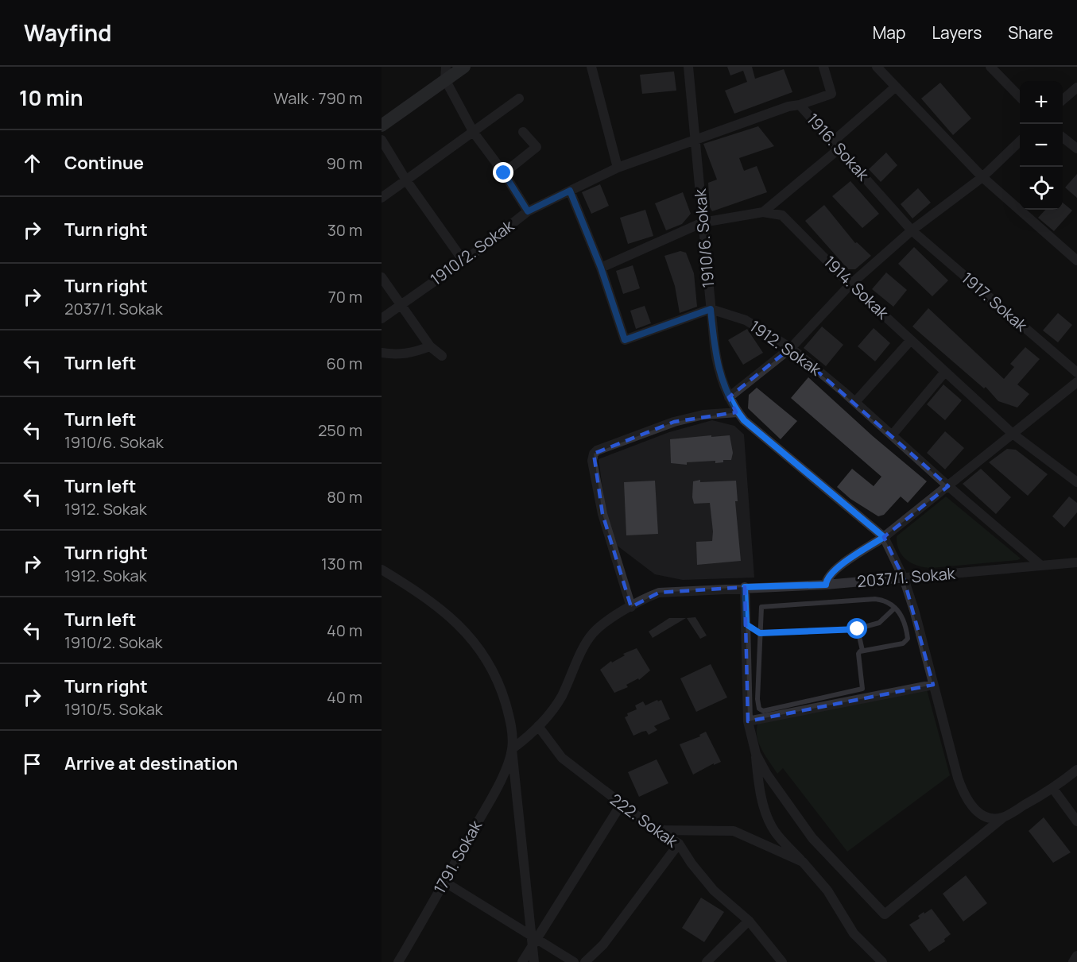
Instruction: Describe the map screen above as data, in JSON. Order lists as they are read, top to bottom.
{
  "streets": {
    "street": [
      "1916. Sokak",
      "1910/6. Sokak",
      "1910/2. Sokak",
      "1914. Sokak",
      "1917. Sokak",
      "1912. Sokak",
      "2037/1. Sokak",
      "222. Sokak",
      "1791. Sokak"
    ]
  },
  "crossings": [
    ["1916. Sokak", "1910/6. Sokak"],
    ["1916. Sokak", "1910/2. Sokak"],
    ["1916. Sokak", "1917. Sokak"],
    ["1910/6. Sokak", "1910/2. Sokak"],
    ["1910/6. Sokak", "1914. Sokak"],
    ["1910/6. Sokak", "1912. Sokak"],
    ["1912. Sokak", "2037/1. Sokak"],
    ["2037/1. Sokak", "222. Sokak"],
    ["2037/1. Sokak", "1791. Sokak"]
  ],
  "page": {
    "header": "Wayfind",
    "nav": ["Map", "Layers", "Share"],
    "heading": ["10 min", "Walk · 790 m"],
    "map_buttons": ["+", "−"],
    "list": [
      ["Continue", "90 m"],
      ["Turn right", "30 m"],
      ["Turn right", "2037/1. Sokak", "70 m"],
      ["Turn left", "60 m"],
      ["Turn left", "1910/6. Sokak", "250 m"],
      ["Turn left", "1912. Sokak", "80 m"],
      ["Turn right", "1912. Sokak", "130 m"],
      ["Turn left", "1910/2. Sokak", "40 m"],
      ["Turn right", "1910/5. Sokak", "40 m"],
      "Arrive at destination"
    ]
  }
}
